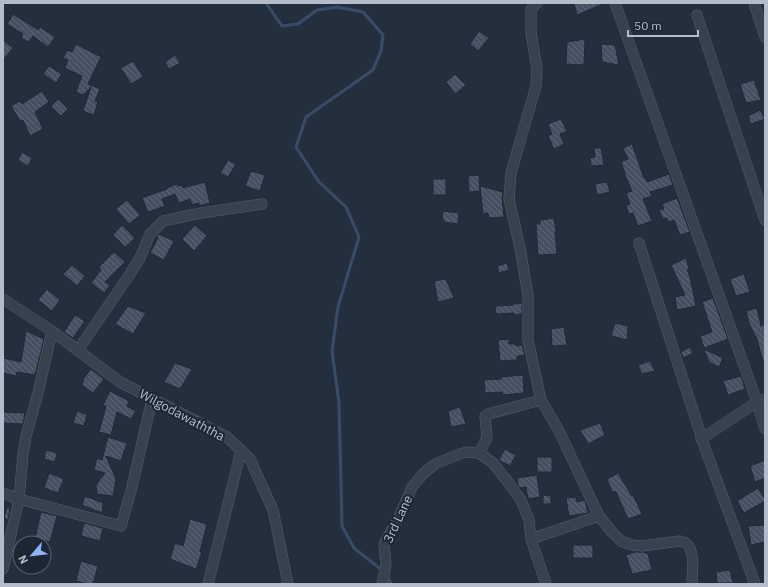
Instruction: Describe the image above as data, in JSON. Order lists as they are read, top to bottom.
{
  "streets": {
    "street": ["Wilgodawaththa", "3rd Lane"]
  },
  "scale_bar": "50 m",
  "north": "bottom left"
}
